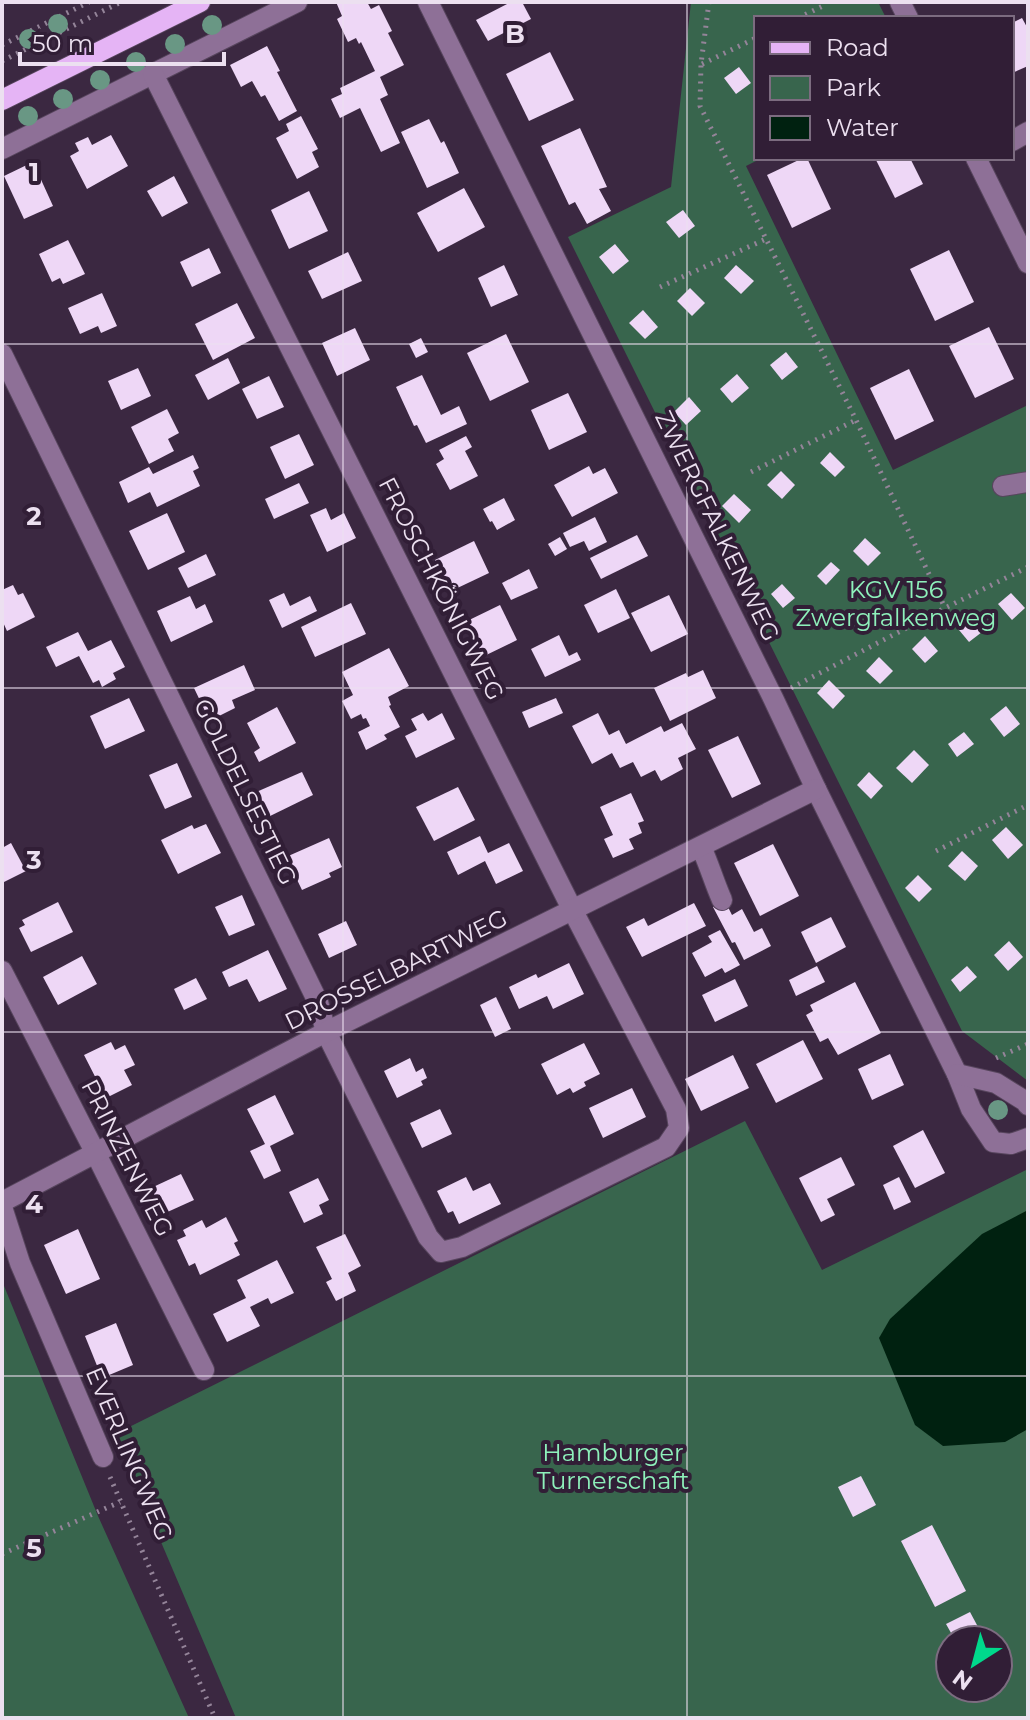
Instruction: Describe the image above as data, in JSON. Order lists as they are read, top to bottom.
{
  "streets": {
    "street": [
      "ZWERGFALKENWEG",
      "FROSCHKÖNIGWEG",
      "GOLDELSESTIEG",
      "DROSSELBARTWEG",
      "PRINZENWEG",
      "EVERLINGWEG"
    ]
  },
  "crossings": [
    ["ZWERGFALKENWEG", "DROSSELBARTWEG"],
    ["FROSCHKÖNIGWEG", "GOLDELSESTIEG"],
    ["FROSCHKÖNIGWEG", "DROSSELBARTWEG"],
    ["GOLDELSESTIEG", "DROSSELBARTWEG"],
    ["DROSSELBARTWEG", "PRINZENWEG"],
    ["DROSSELBARTWEG", "EVERLINGWEG"]
  ],
  "parks": ["KGV 156 Zwergfalkenweg", "Hamburger Turnerschaft"],
  "legend": ["Road", "Park", "Water"],
  "scale_bar": "50 m",
  "north": "bottom left",
  "grid": {
    "columns": ["B"],
    "rows": [
      "1",
      "2",
      "3",
      "4",
      "5"
    ]
  }
}
